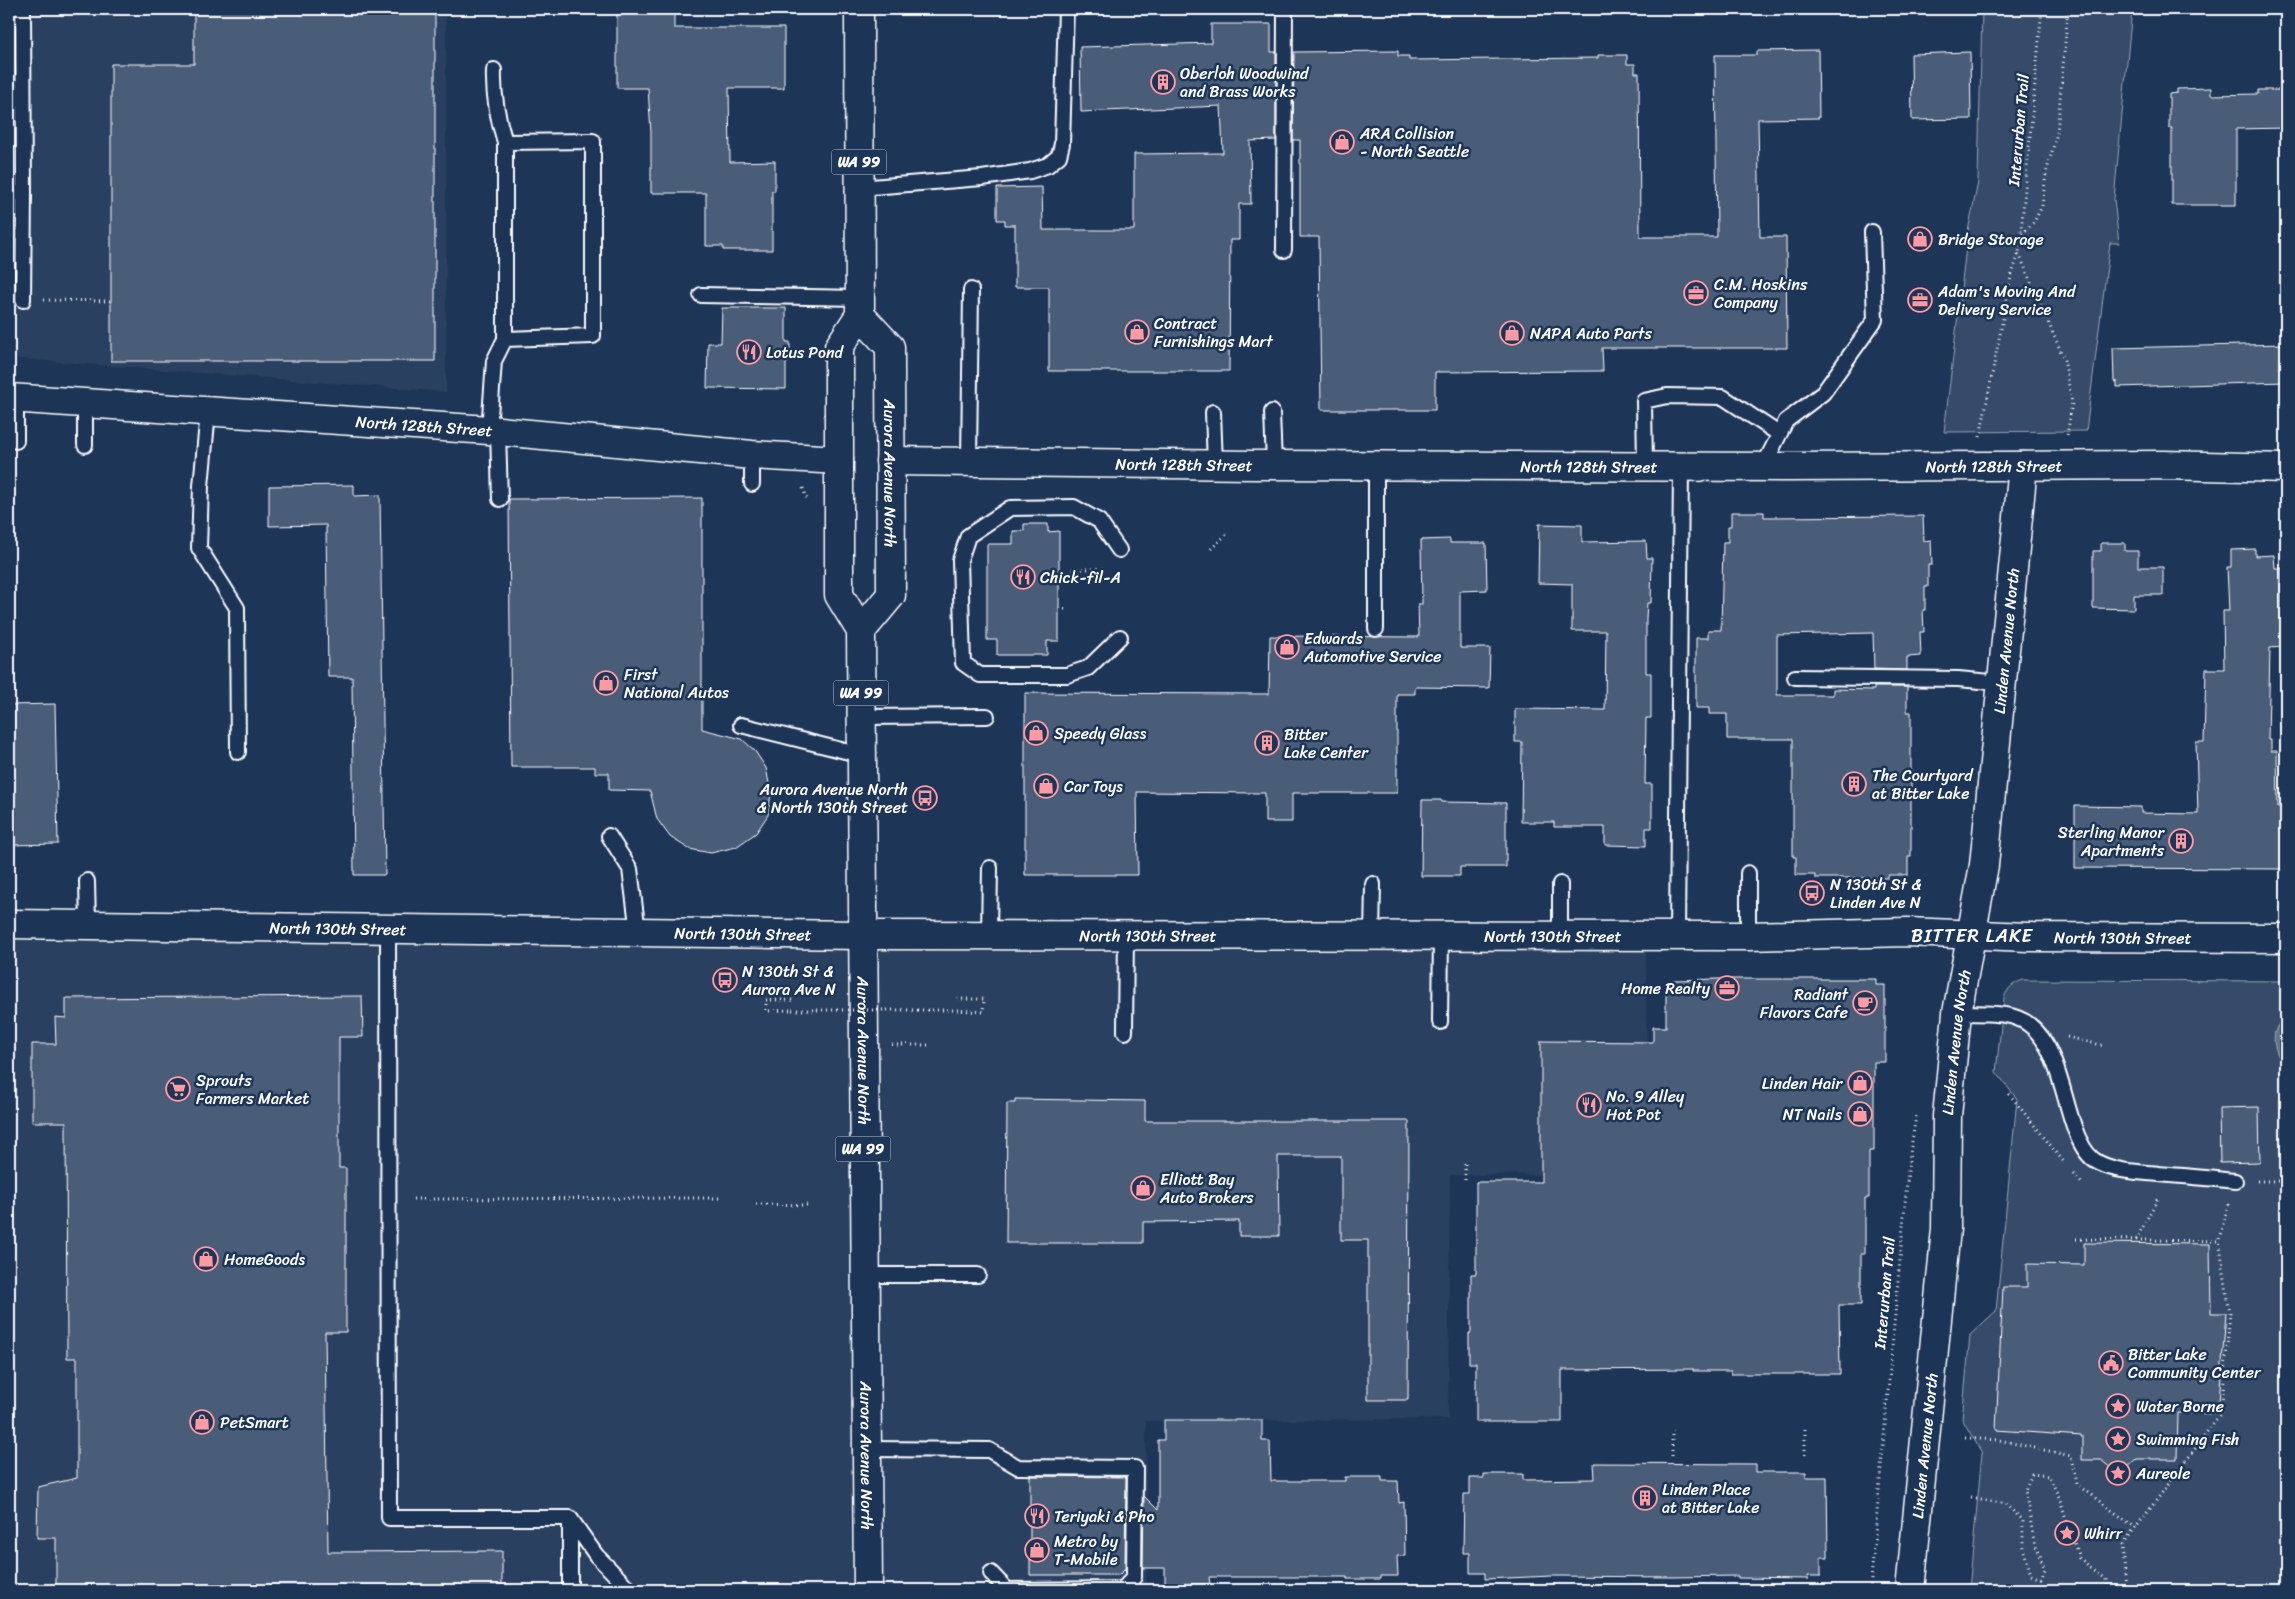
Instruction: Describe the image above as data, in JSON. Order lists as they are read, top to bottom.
{
  "streets": {
    "main road": [
      "WA 99",
      "North 128th Street",
      "Aurora Avenue North",
      "Linden Avenue North",
      "North 130th Street"
    ],
    "path": ["Interurban Trail"]
  },
  "crossings": [
    ["WA 99", "Aurora Avenue North"],
    ["North 128th Street", "Aurora Avenue North"],
    ["North 128th Street", "Linden Avenue North"],
    ["Aurora Avenue North", "North 130th Street"],
    ["Linden Avenue North", "North 130th Street"]
  ],
  "districts": ["BITTER LAKE"],
  "places": {
    "building": [
      "Oberloh Woodwind and Brass Works",
      "Bitter Lake Center",
      "The Courtyard at Bitter Lake",
      "Sterling Manor Apartments",
      "Linden Place at Bitter Lake"
    ],
    "shop": [
      "ARA Collision - North Seattle",
      "Bridge Storage",
      "Contract Furnishings Mart",
      "NAPA Auto Parts",
      "Edwards Automotive Service",
      "First National Autos",
      "Speedy Glass",
      "Car Toys",
      "Linden Hair",
      "NT Nails",
      "Elliott Bay Auto Brokers",
      "HomeGoods",
      "PetSmart",
      "Metro by T-Mobile"
    ],
    "office": ["C.M. Hoskins Company", "Adam's Moving And Delivery Service", "Home Realty"],
    "restaurant": [
      "Lotus Pond",
      "Chick-fil-A",
      "No. 9 Alley Hot Pot",
      "Teriyaki & Pho"
    ],
    "bus stop": ["Aurora Avenue North & North 130th Street", "N 130th St & Linden Ave N", "N 130th St & Aurora Ave N"],
    "cafe": ["Radiant Flavors Cafe"],
    "supermarket": ["Sprouts Farmers Market"],
    "public building": ["Bitter Lake Community Center"],
    "place": [
      "Water Borne",
      "Swimming Fish",
      "Aureole",
      "Whirr"
    ]
  }
}
